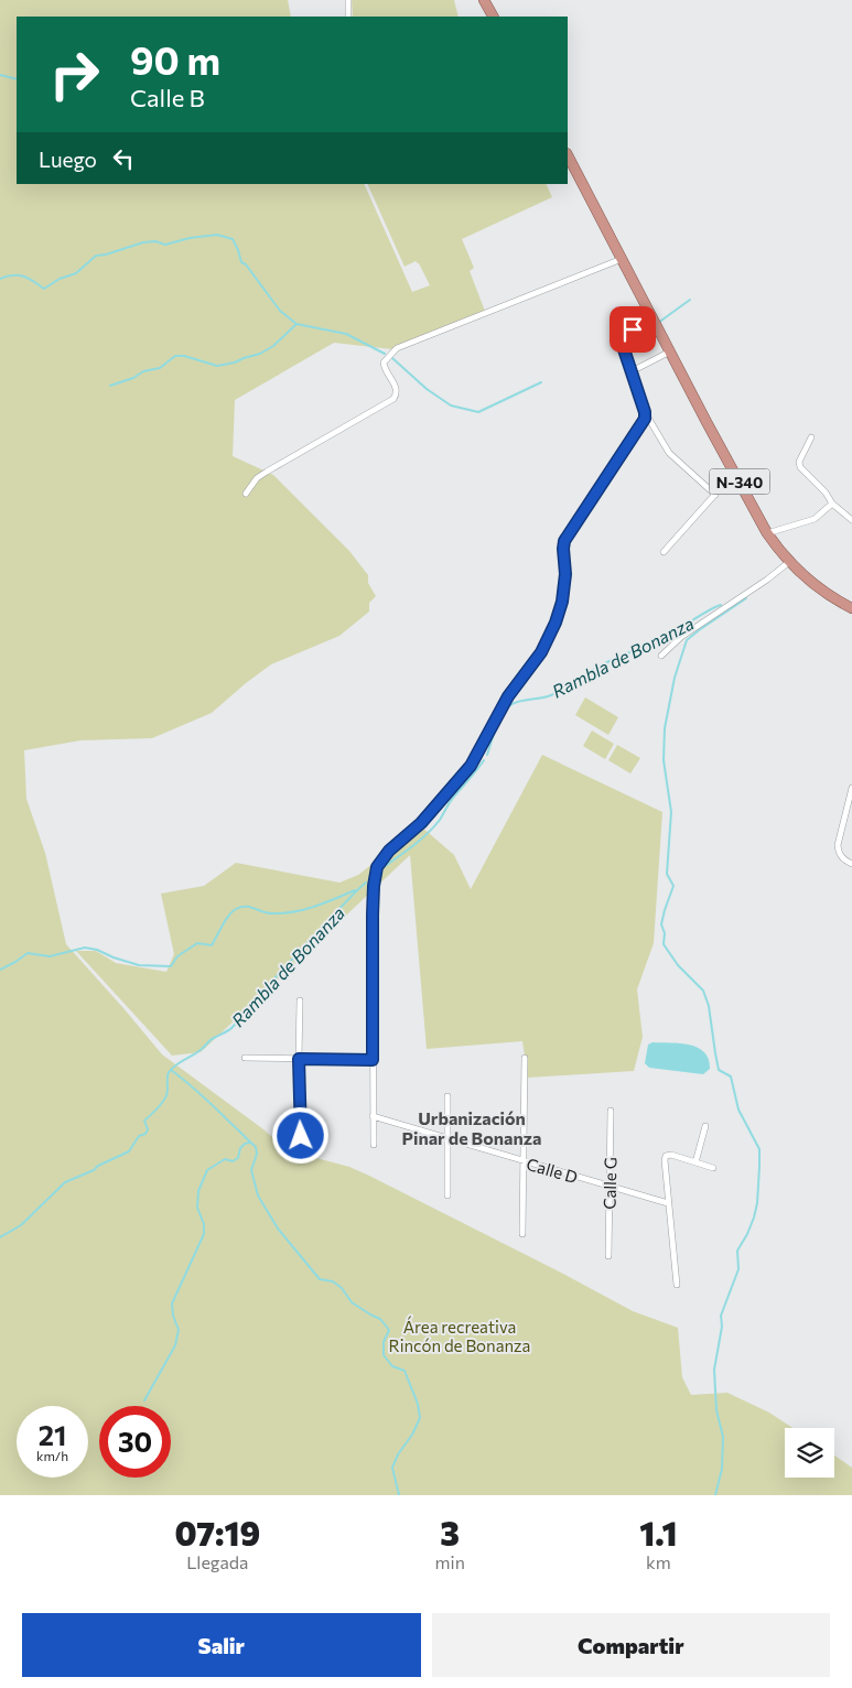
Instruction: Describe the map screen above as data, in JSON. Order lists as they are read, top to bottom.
{
  "streets": {
    "highway": ["N-340"],
    "street": ["Calle D", "Calle G"]
  },
  "crossings": [
    ["Calle D", "Calle G"]
  ],
  "districts": ["Urbanización Pinar de Bonanza"],
  "water": ["Rambla de Bonanza"],
  "parks": ["Área recreativa Rincón de Bonanza"],
  "page": {
    "turn": ["90 m", "Calle B"],
    "then": "Luego",
    "speed": "21 km/h",
    "limit": "30",
    "eta": [
      "07:19",
      "Llegada",
      "3",
      "min",
      "1.1",
      "km"
    ],
    "buttons": ["Salir", "Compartir"]
  }
}
